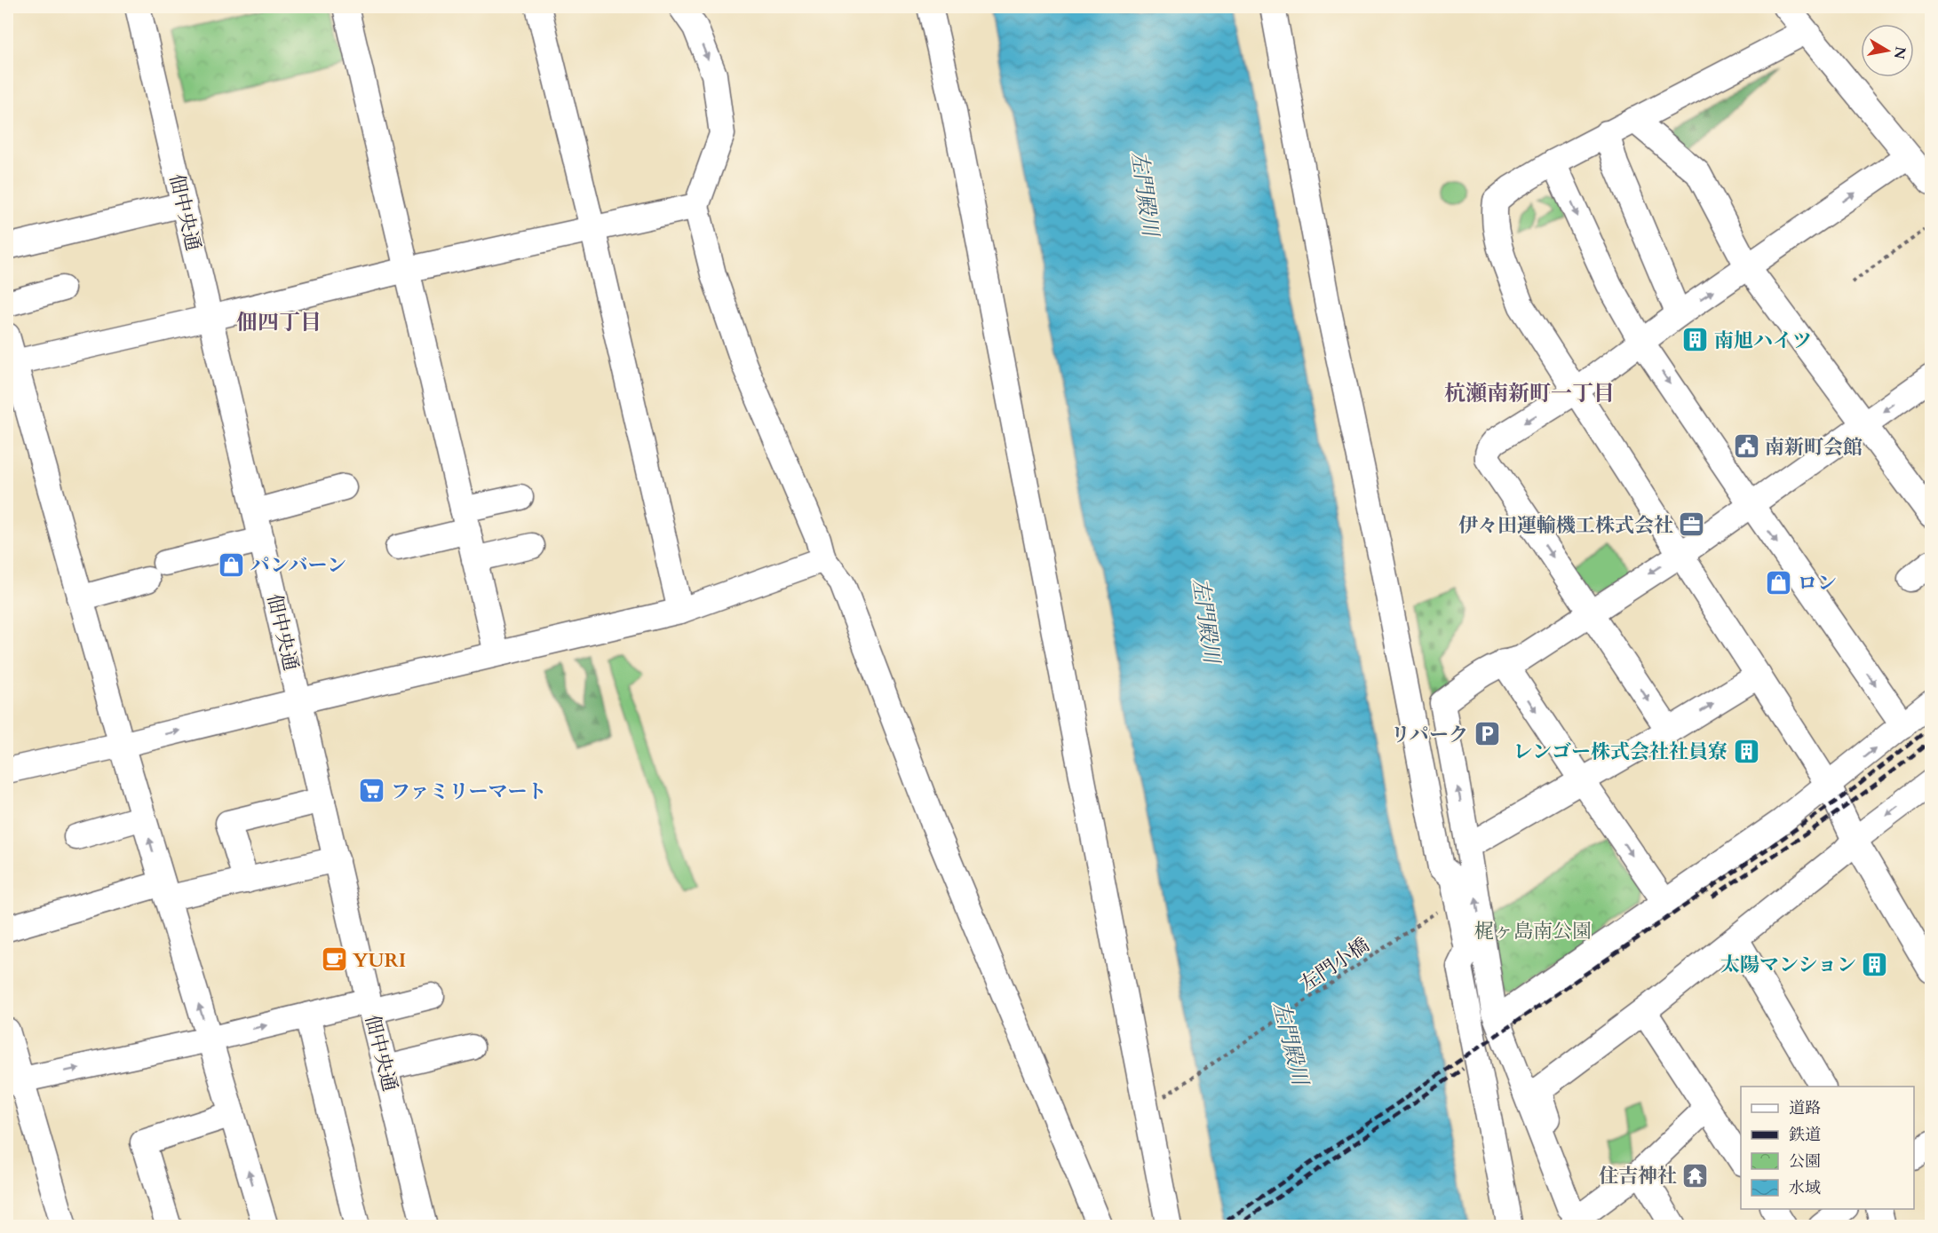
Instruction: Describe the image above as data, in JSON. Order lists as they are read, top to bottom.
{
  "streets": {
    "street": ["佃中央通"],
    "path": ["左門小橋"]
  },
  "districts": ["佃四丁目", "杭瀬南新町一丁目"],
  "water": ["左門殿川"],
  "parks": ["梶ヶ島南公園"],
  "places": {
    "building": ["南旭ハイツ", "レンゴー株式会社社員寮", "太陽マンション"],
    "public building": ["南新町会館"],
    "office": ["伊々田運輸機工株式会社"],
    "shop": ["パンバーン", "ロン"],
    "parking": ["リパーク"],
    "supermarket": ["ファミリーマート"],
    "cafe": ["YURI"],
    "temple": ["住吉神社"]
  },
  "legend": [
    "道路",
    "鉄道",
    "公園",
    "水域"
  ],
  "north": "right"
}
